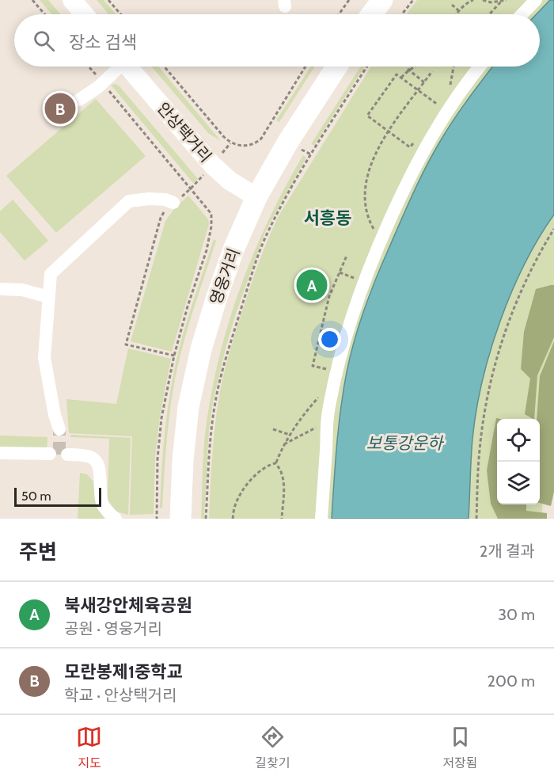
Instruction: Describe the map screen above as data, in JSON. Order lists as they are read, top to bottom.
{
  "streets": {
    "main road": ["안상택거리", "영웅거리"]
  },
  "crossings": [
    ["안상택거리", "영웅거리"]
  ],
  "districts": ["서흥동"],
  "water": ["보통강운하"],
  "scale_bar": "50 m",
  "page": {
    "search": "장소 검색",
    "pins": ["B", "A"],
    "scale": "50 m",
    "heading": ["주변", "2개 결과"],
    "list": [
      {
        "mark": "A",
        "name": "북새강안체육공원",
        "note": "공원 · 영웅거리",
        "value": "30 m"
      },
      {
        "mark": "B",
        "name": "모란봉제1중학교",
        "note": "학교 · 안상택거리",
        "value": "200 m"
      }
    ],
    "nav": ["지도", "길찾기", "저장됨"]
  }
}
